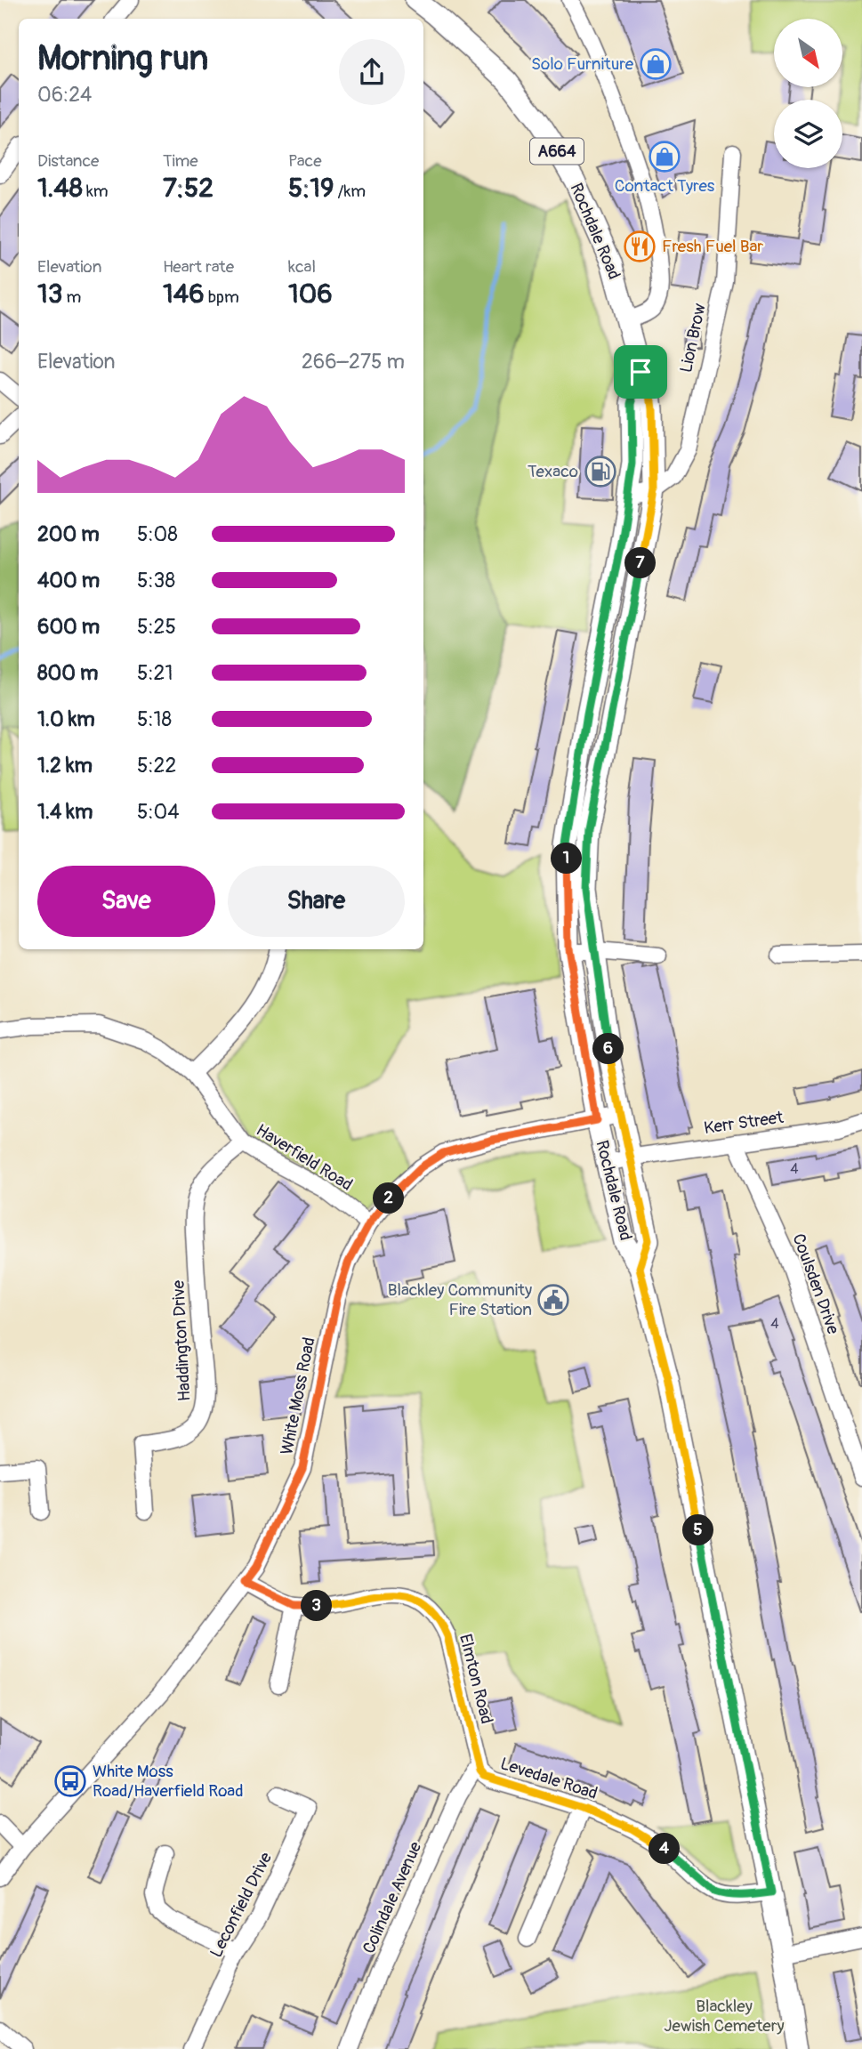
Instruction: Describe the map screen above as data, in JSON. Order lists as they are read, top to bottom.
{
  "streets": {
    "main road": ["A664", "Rochdale Road"],
    "street": [
      "Lion Brow",
      "Kerr Street",
      "Haverfield Road",
      "Coulsden Drive",
      "Haddington Drive",
      "White Moss Road",
      "Elmton Road",
      "Levedale Road",
      "Colindale Avenue",
      "Leconfield Drive"
    ]
  },
  "crossings": [
    ["Rochdale Road", "Lion Brow"],
    ["Rochdale Road", "Kerr Street"],
    ["Rochdale Road", "White Moss Road"],
    ["Rochdale Road", "Levedale Road"],
    ["Kerr Street", "Coulsden Drive"],
    ["Haverfield Road", "Haddington Drive"],
    ["Haverfield Road", "White Moss Road"],
    ["White Moss Road", "Elmton Road"],
    ["Elmton Road", "Levedale Road"],
    ["Elmton Road", "Colindale Avenue"],
    ["Levedale Road", "Colindale Avenue"]
  ],
  "parks": ["Blackley Jewish Cemetery"],
  "places": {
    "shop": ["Solo Furniture", "Contact Tyres"],
    "restaurant": ["Fresh Fuel Bar"],
    "fuel station": ["Texaco"],
    "public building": ["Blackley Community Fire Station"],
    "bus stop": ["White Moss Road/Haverfield Road"]
  },
  "house_numbers": ["4", "4"],
  "north": "bottom right",
  "page": {
    "heading": ["Morning run", "06:24"],
    "stats": [
      ["Distance", "1.48 km"],
      ["Time", "7:52"],
      ["Pace", "5:19 /km"],
      ["Elevation", "13 m"],
      ["Heart rate", "146 bpm"],
      ["kcal", "106"]
    ],
    "chart": ["Elevation", "266–275 m"],
    "list": [
      {
        "name": "200 m",
        "note": "5:08"
      },
      {
        "name": "400 m",
        "note": "5:38"
      },
      {
        "name": "600 m",
        "note": "5:25"
      },
      {
        "name": "800 m",
        "note": "5:21"
      },
      {
        "name": "1.0 km",
        "note": "5:18"
      },
      {
        "name": "1.2 km",
        "note": "5:22"
      },
      {
        "name": "1.4 km",
        "note": "5:04"
      }
    ],
    "pins": [
      "7",
      "1",
      "6",
      "2",
      "5",
      "3",
      "4"
    ],
    "buttons": ["Save", "Share"]
  }
}
